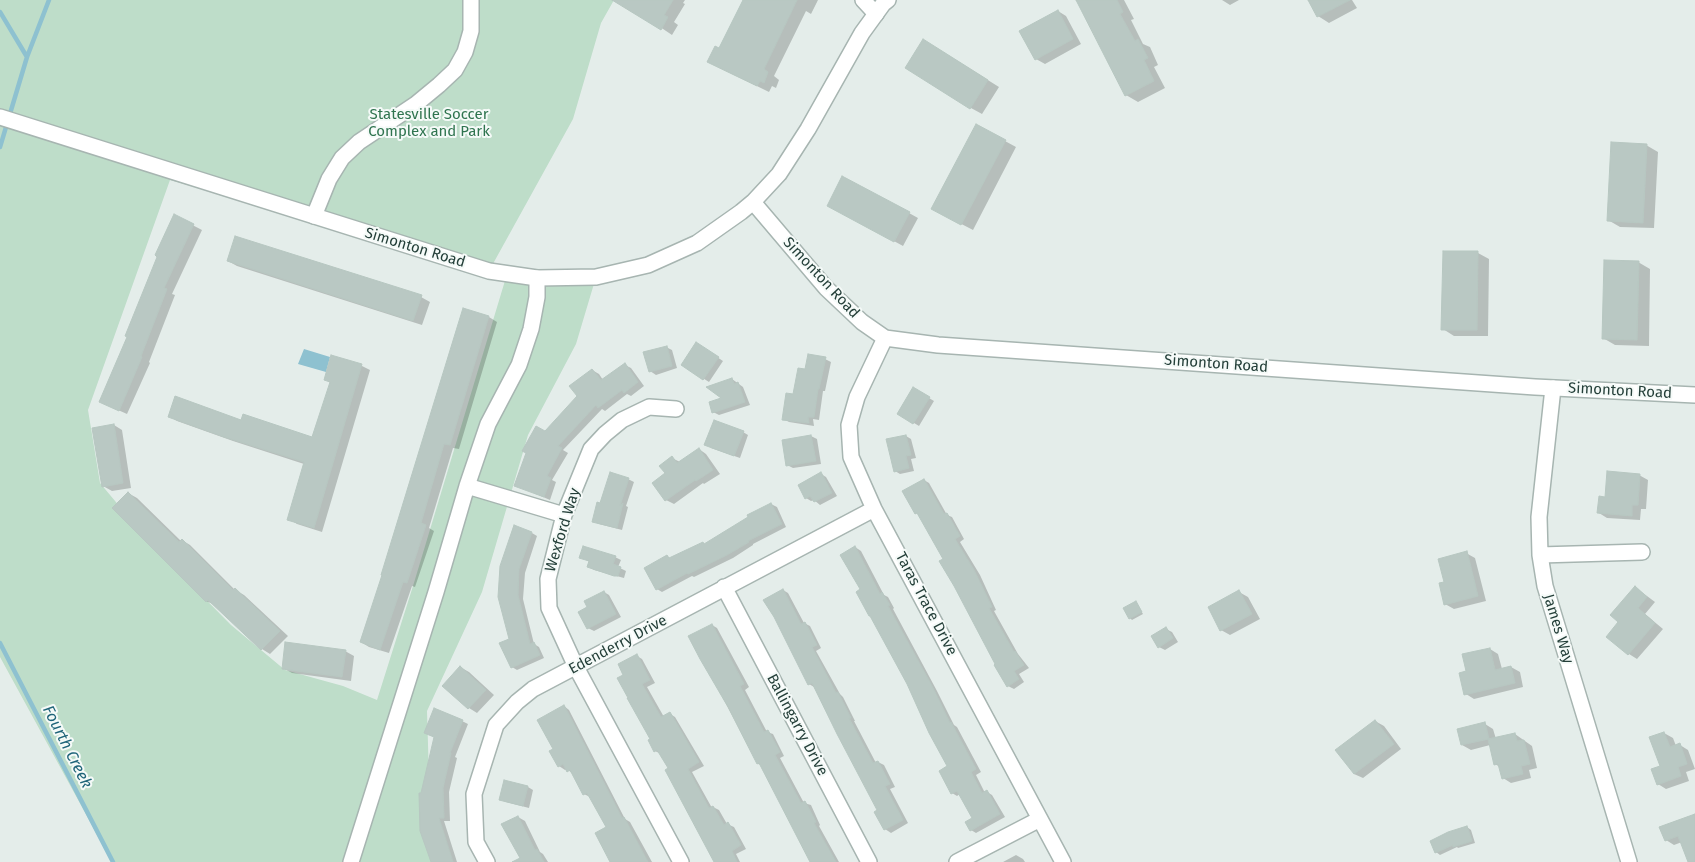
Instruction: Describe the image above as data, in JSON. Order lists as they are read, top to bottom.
{
  "streets": {
    "street": [
      "Simonton Road",
      "Wexford Way",
      "Taras Trace Drive",
      "James Way",
      "Edenderry Drive",
      "Ballingarry Drive"
    ]
  },
  "crossings": [
    ["Simonton Road", "Taras Trace Drive"],
    ["Simonton Road", "James Way"],
    ["Wexford Way", "Edenderry Drive"],
    ["Taras Trace Drive", "Edenderry Drive"],
    ["Edenderry Drive", "Ballingarry Drive"]
  ],
  "water": ["Fourth Creek"],
  "parks": ["Statesville Soccer Complex and Park"]
}
